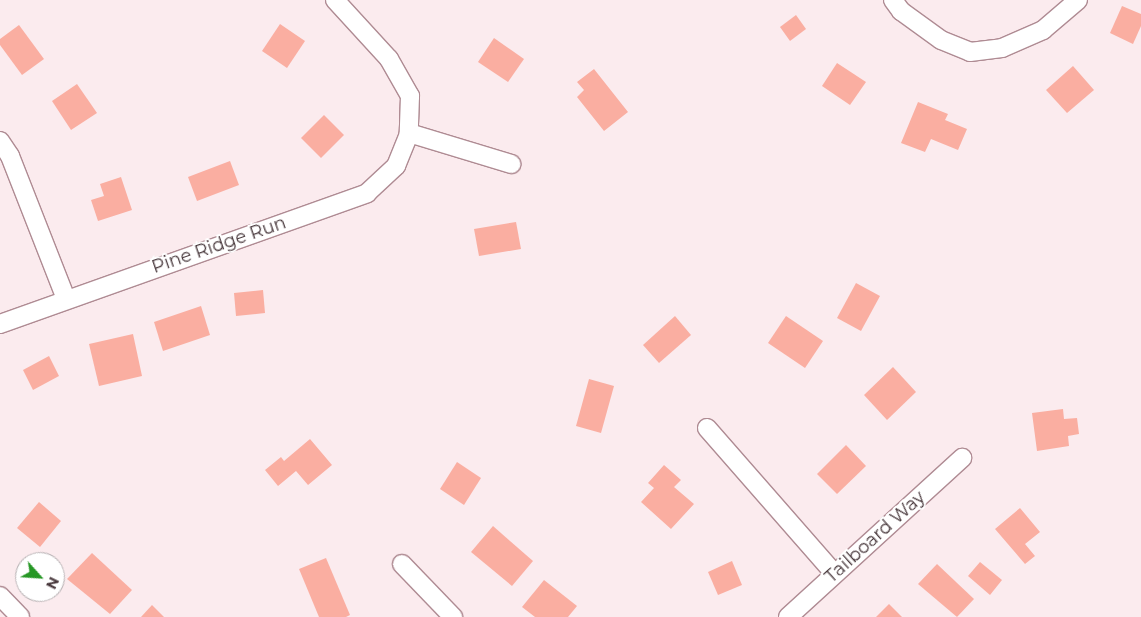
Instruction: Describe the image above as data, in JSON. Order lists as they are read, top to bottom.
{
  "streets": {
    "street": ["Pine Ridge Run", "Tailboard Way"]
  },
  "north": "bottom right"
}
